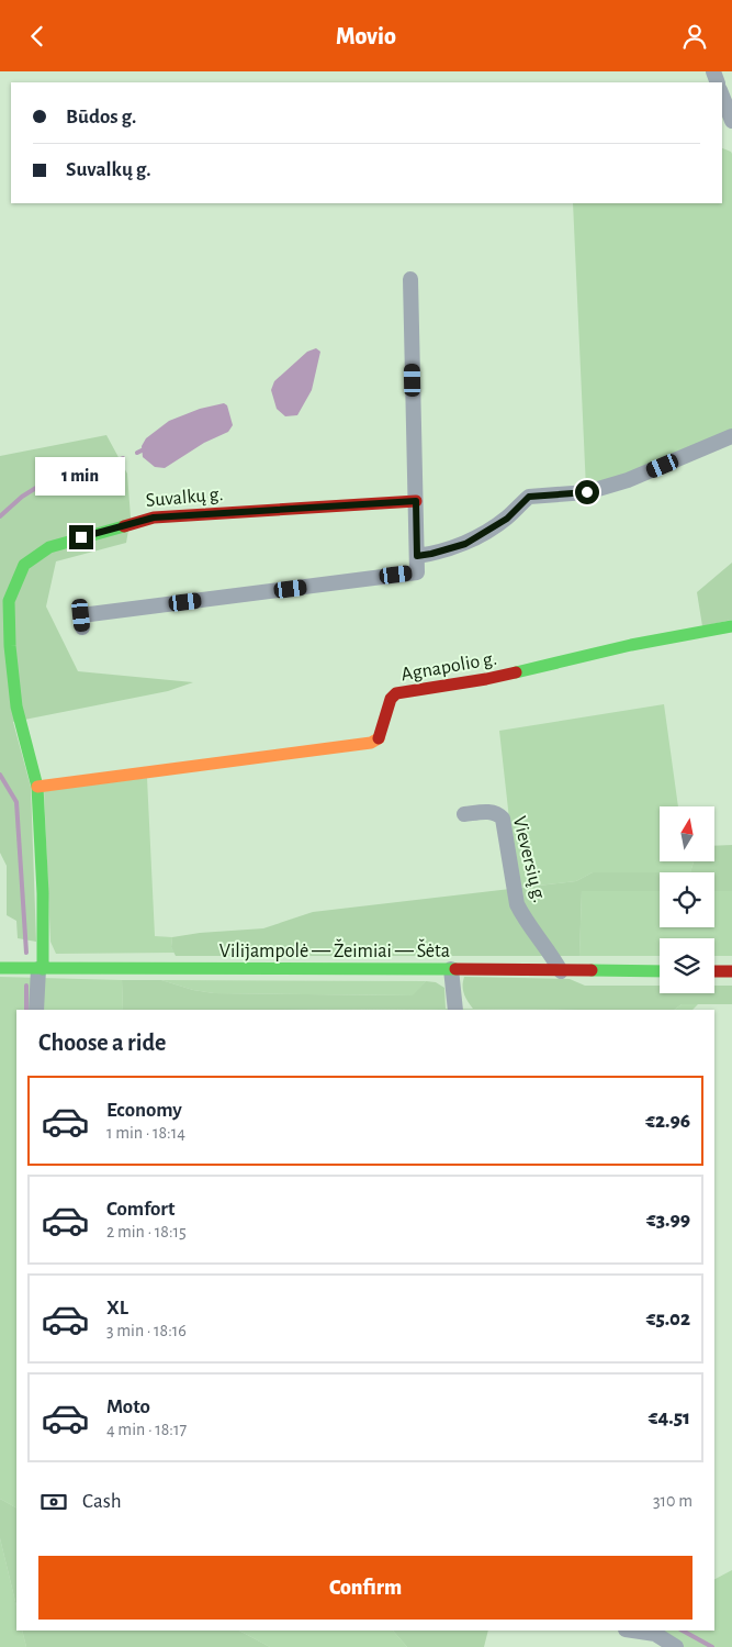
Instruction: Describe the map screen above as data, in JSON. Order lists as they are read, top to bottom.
{
  "streets": {
    "street": [
      "Suvalkų g.",
      "Agnapolio g.",
      "Vieversių g.",
      "Vilijampolė — Žeimiai — Šėta"
    ]
  },
  "crossings": [
    ["Suvalkų g.", "Agnapolio g."],
    ["Suvalkų g.", "Vilijampolė — Žeimiai — Šėta"],
    ["Vieversių g.", "Vilijampolė — Žeimiai — Šėta"]
  ],
  "north": "top",
  "page": {
    "header": "Movio",
    "banner": ["Būdos g.", "Suvalkų g."],
    "bubble": "1 min",
    "heading": "Choose a ride",
    "list": [
      {
        "name": "Economy",
        "note": "1 min · 18:14",
        "value": "€2.96"
      },
      {
        "name": "Comfort",
        "note": "2 min · 18:15",
        "value": "€3.99"
      },
      {
        "name": "XL",
        "note": "3 min · 18:16",
        "value": "€5.02"
      },
      {
        "name": "Moto",
        "note": "4 min · 18:17",
        "value": "€4.51"
      }
    ],
    "pay": ["Cash", "310 m"],
    "buttons": "Confirm"
  }
}
